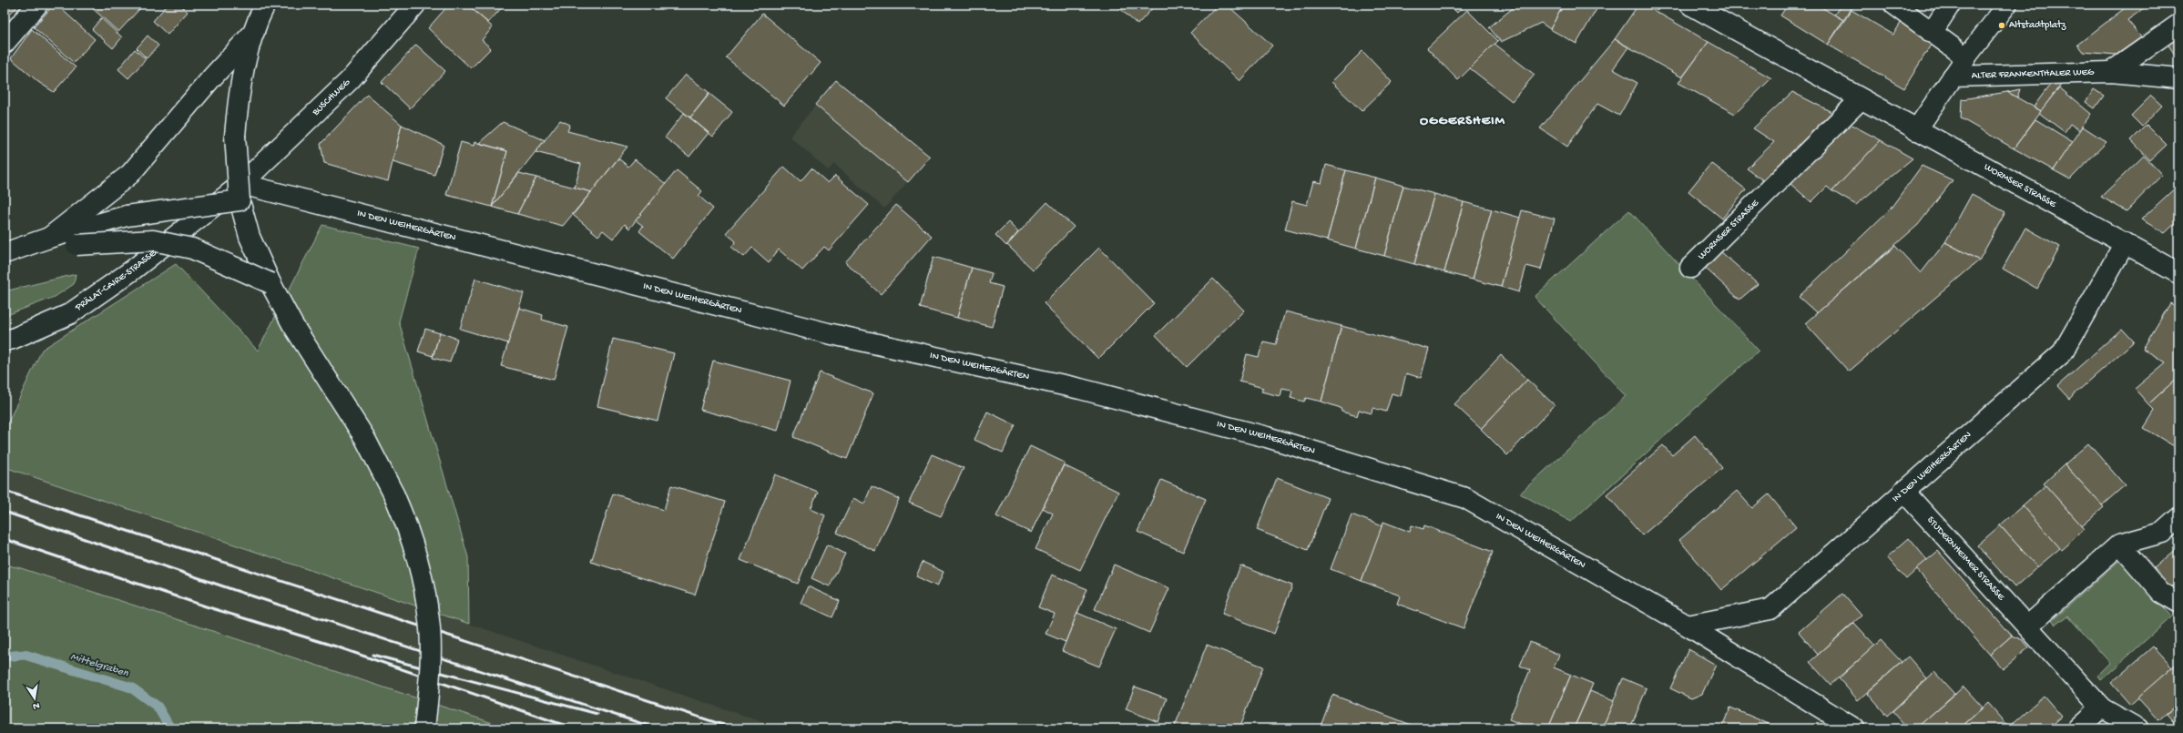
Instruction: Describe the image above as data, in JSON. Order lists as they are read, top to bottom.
{
  "streets": {
    "street": [
      "ALTER FRANKENTHALER WEG",
      "BUSCHWEG",
      "WORMSER STRASSE",
      "IN DEN WEIHERGÄRTEN",
      "PRÄLAT-CAIRE-STRASSE",
      "STUDERNHEIMER STRASSE"
    ]
  },
  "crossings": [
    ["BUSCHWEG", "IN DEN WEIHERGÄRTEN"],
    ["BUSCHWEG", "PRÄLAT-CAIRE-STRASSE"],
    ["WORMSER STRASSE", "IN DEN WEIHERGÄRTEN"],
    ["IN DEN WEIHERGÄRTEN", "PRÄLAT-CAIRE-STRASSE"],
    ["IN DEN WEIHERGÄRTEN", "STUDERNHEIMER STRASSE"]
  ],
  "districts": ["OGGERSHEIM"],
  "water": ["Mittelgraben"],
  "places": ["Altstadtplatz"],
  "north": "bottom"
}
